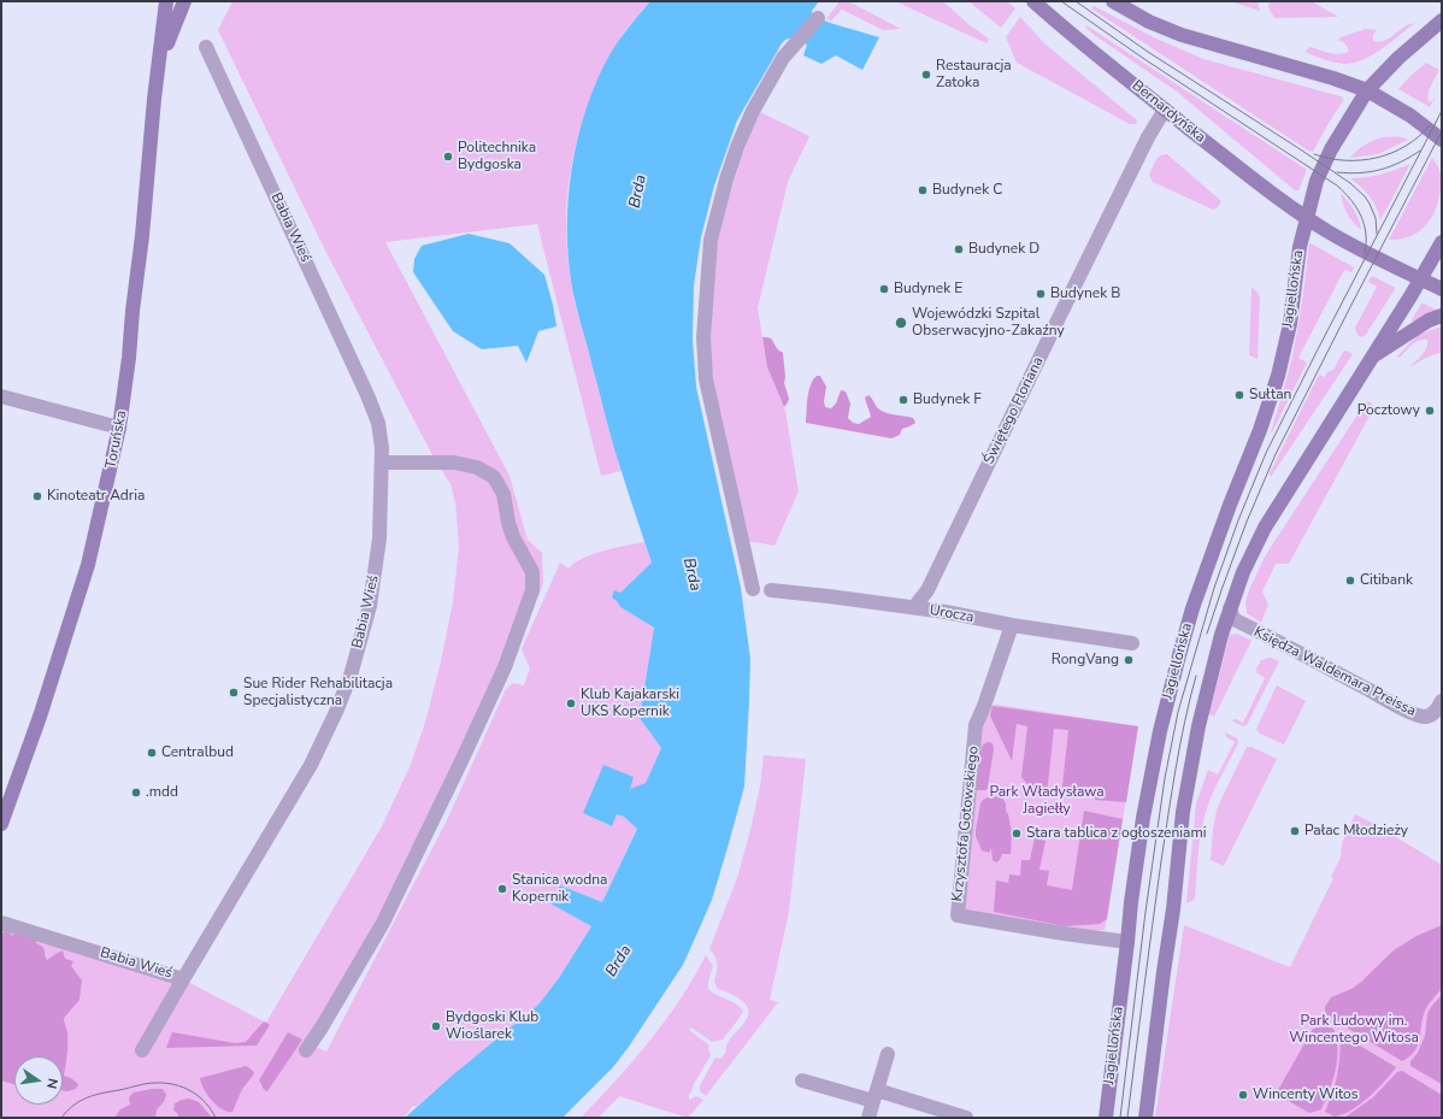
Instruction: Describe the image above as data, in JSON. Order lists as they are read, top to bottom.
{
  "streets": {
    "main road": ["Bernardyńska", "Jagiellońska", "Toruńska"],
    "street": [
      "Babia Wieś",
      "Świętego Floriana",
      "Urocza",
      "Księdza Waldemara Preissa",
      "Krzysztofa Gotowskiego"
    ]
  },
  "crossings": [
    ["Bernardyńska", "Jagiellońska"],
    ["Bernardyńska", "Świętego Floriana"],
    ["Jagiellońska", "Krzysztofa Gotowskiego"],
    ["Świętego Floriana", "Urocza"],
    ["Urocza", "Krzysztofa Gotowskiego"]
  ],
  "water": ["Brda"],
  "parks": ["Park Władysława Jagiełły", "Park Ludowy im. Wincentego Witosa"],
  "places": [
    "Restauracja Zatoka",
    "Politechnika Bydgoska",
    "Budynek C",
    "Budynek D",
    "Budynek E",
    "Budynek B",
    "Wojewódzki Szpital Obserwacyjno-Zakaźny",
    "Sułtan",
    "Budynek F",
    "Pocztowy",
    "Kinoteatr Adria",
    "Citibank",
    "RongVang",
    "Sue Rider Rehabilitacja Specjalistyczna",
    "Klub Kajakarski UKS Kopernik",
    "Centralbud",
    ".mdd",
    "Pałac Młodzieży",
    "Stara tablica z ogłoszeniami",
    "Stanica wodna Kopernik",
    "Bydgoski Klub Wioślarek",
    "Wincenty Witos"
  ],
  "north": "right"
}
